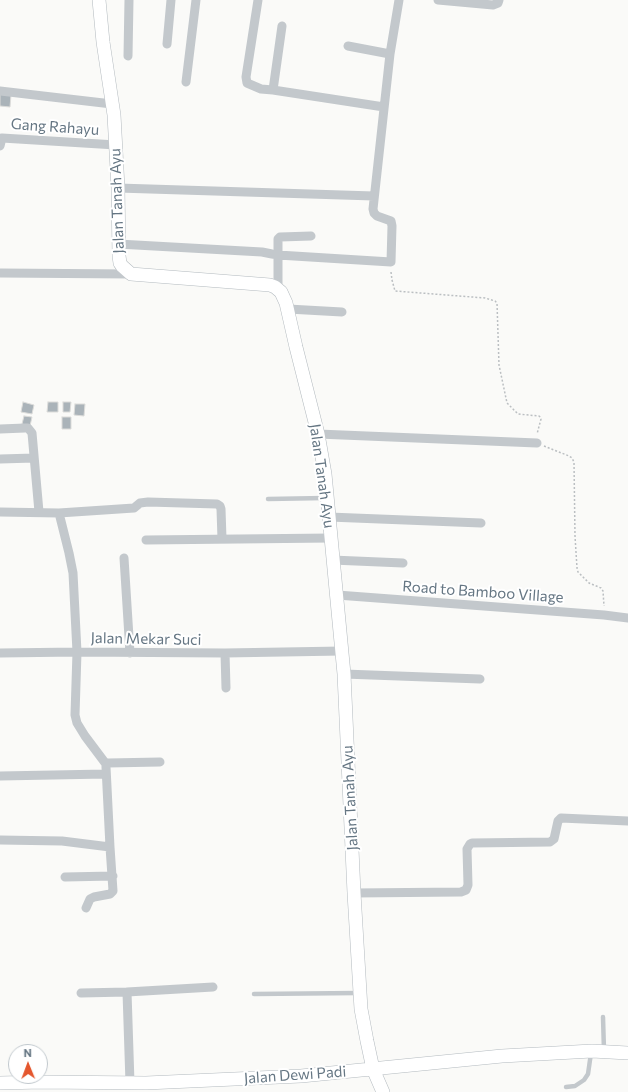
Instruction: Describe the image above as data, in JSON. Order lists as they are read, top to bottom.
{
  "streets": {
    "street": [
      "Gang Rahayu",
      "Jalan Tanah Ayu",
      "Road to Bamboo Village",
      "Jalan Mekar Suci",
      "Jalan Dewi Padi"
    ]
  },
  "crossings": [
    ["Gang Rahayu", "Jalan Tanah Ayu"],
    ["Jalan Tanah Ayu", "Road to Bamboo Village"],
    ["Jalan Tanah Ayu", "Jalan Mekar Suci"],
    ["Jalan Tanah Ayu", "Jalan Dewi Padi"]
  ],
  "north": "top"
}
